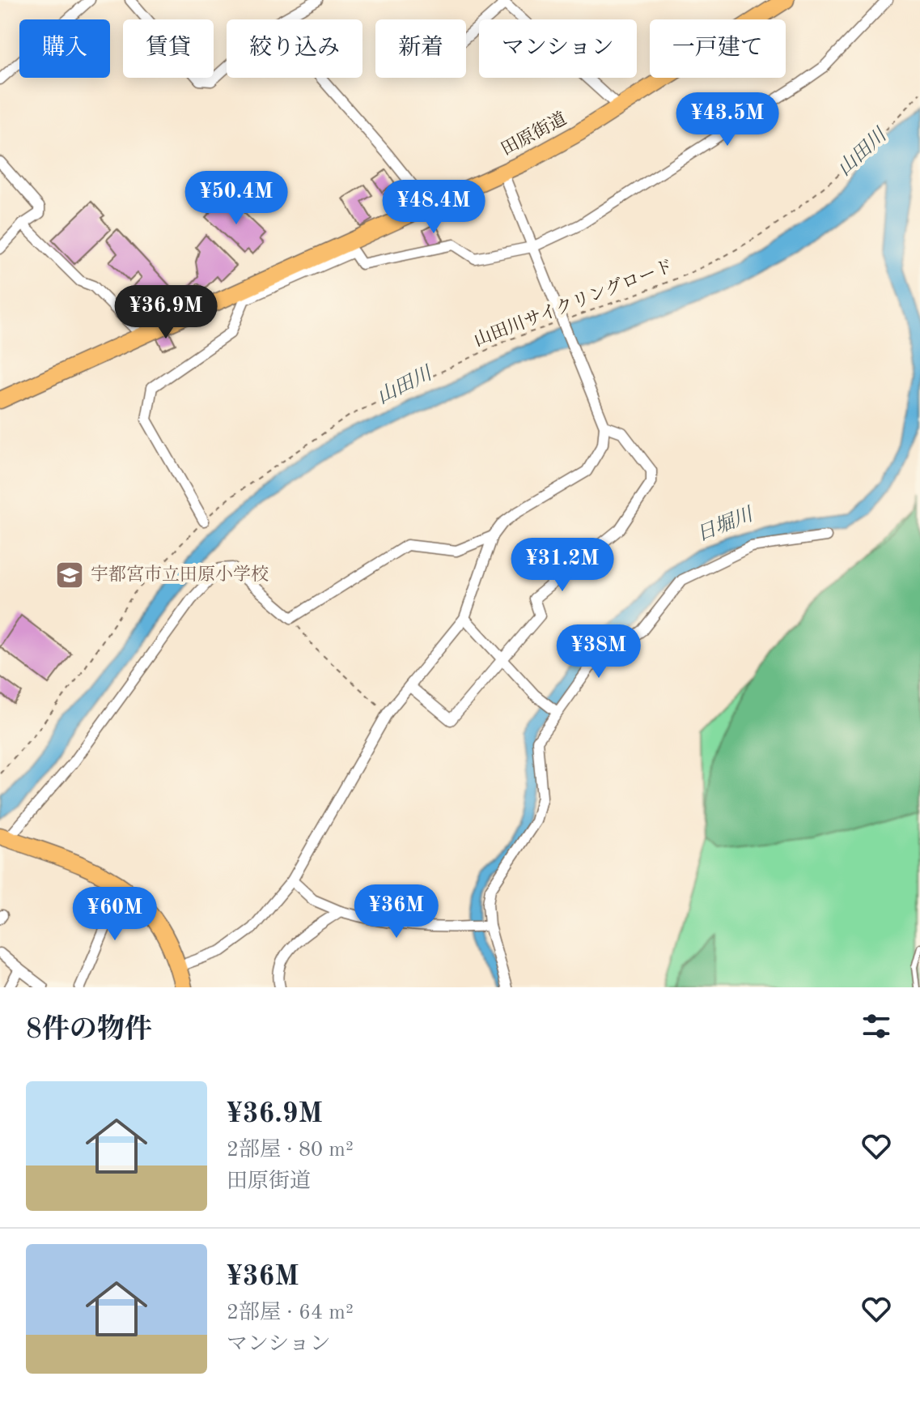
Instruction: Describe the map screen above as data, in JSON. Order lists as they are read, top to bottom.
{
  "streets": {
    "main road": ["田原街道"],
    "path": ["山田川サイクリングロード"]
  },
  "water": ["山田川", "日堀川"],
  "places": {
    "school or university": ["宇都宮市立田原小学校"]
  },
  "page": {
    "chip": [
      "購入",
      "賃貸",
      "絞り込み",
      "新着",
      "マンション",
      "一戸建て"
    ],
    "price": [
      "¥43.5M",
      "¥50.4M",
      "¥48.4M",
      "¥36.9M",
      "¥31.2M",
      "¥38M",
      "¥36M",
      "¥60M"
    ],
    "heading": "8件の物件",
    "list": [
      {
        "name": "¥36.9M",
        "note": "2部屋 · 80 m² · 田原街道"
      },
      {
        "name": "¥36M",
        "note": "2部屋 · 64 m² · マンション"
      }
    ]
  }
}
